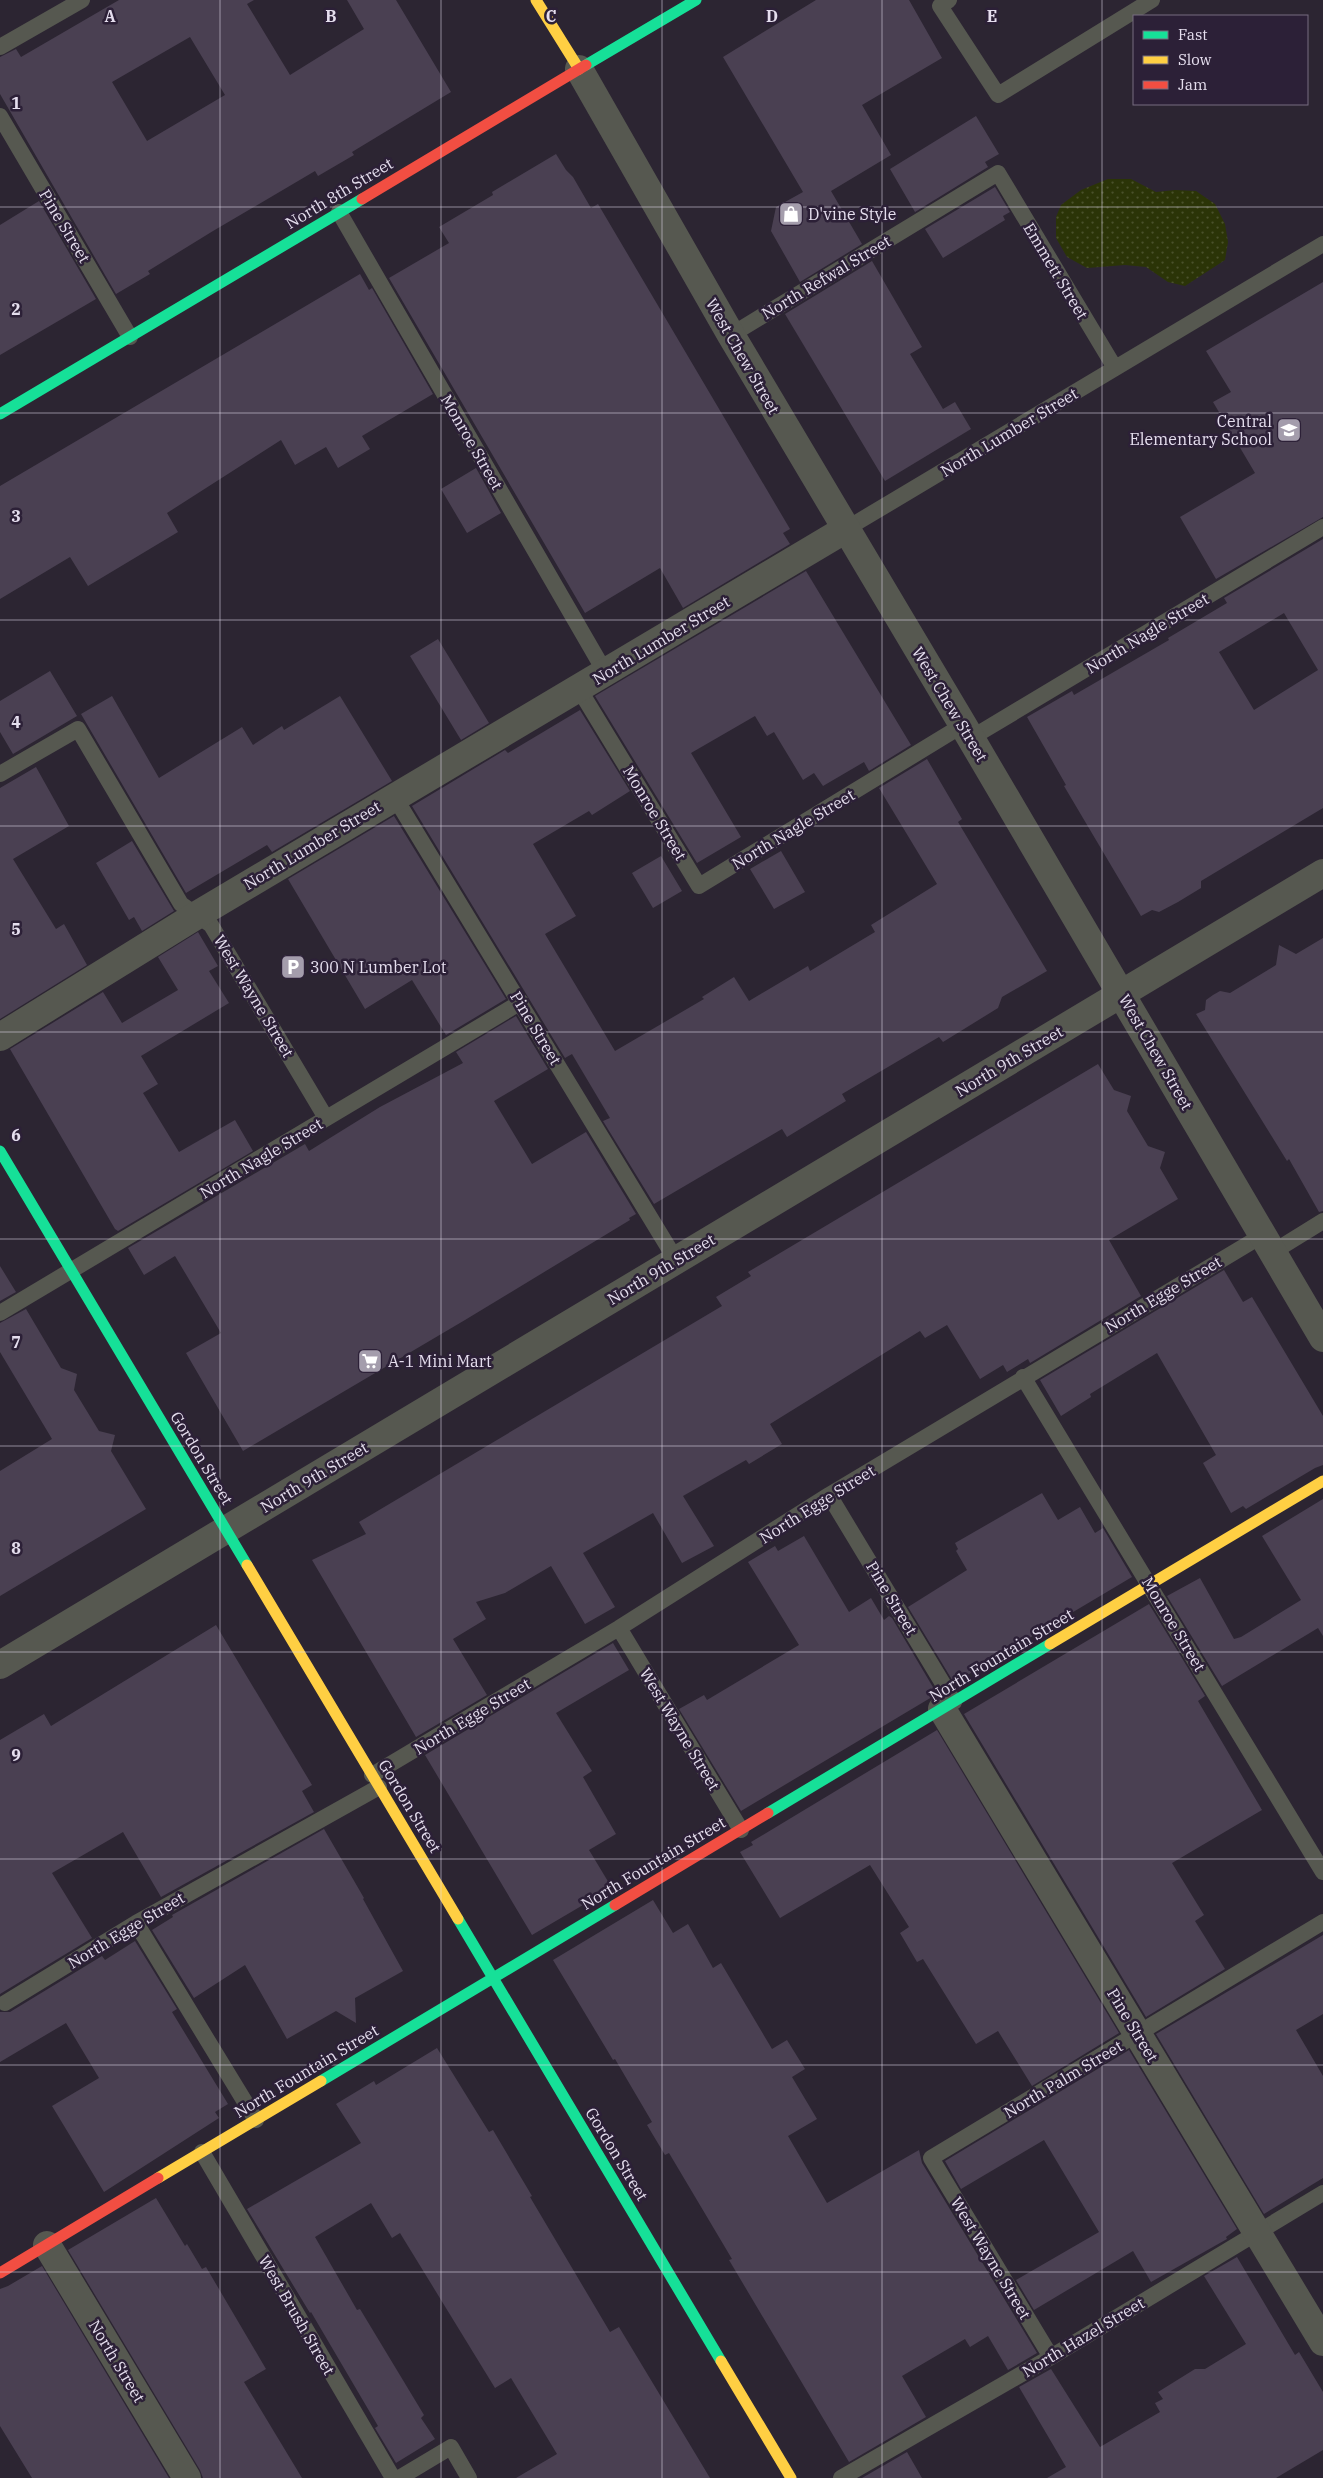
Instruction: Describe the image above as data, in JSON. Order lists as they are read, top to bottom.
{
  "streets": {
    "street": [
      "North 8th Street",
      "Pine Street",
      "West Chew Street",
      "North Lumber Street",
      "North 9th Street",
      "Gordon Street",
      "North Fountain Street",
      "North Street"
    ],
    "lane": [
      "Emmett Street",
      "North Refwal Street",
      "Monroe Street",
      "North Nagle Street",
      "West Wayne Street",
      "North Egge Street",
      "North Palm Street",
      "West Brush Street",
      "North Hazel Street"
    ]
  },
  "crossings": [
    ["North 8th Street", "Pine Street"],
    ["North 8th Street", "West Chew Street"],
    ["North 8th Street", "Monroe Street"],
    ["Pine Street", "North Lumber Street"],
    ["Pine Street", "North Nagle Street"],
    ["Pine Street", "North 9th Street"],
    ["Pine Street", "North Egge Street"],
    ["Pine Street", "North Fountain Street"],
    ["Pine Street", "North Palm Street"],
    ["Pine Street", "North Hazel Street"],
    ["Emmett Street", "North Refwal Street"],
    ["Emmett Street", "North Lumber Street"],
    ["North Refwal Street", "West Chew Street"],
    ["West Chew Street", "North Lumber Street"],
    ["West Chew Street", "North Nagle Street"],
    ["West Chew Street", "North 9th Street"],
    ["West Chew Street", "North Egge Street"],
    ["North Lumber Street", "Monroe Street"],
    ["North Lumber Street", "West Wayne Street"],
    ["Monroe Street", "North Nagle Street"],
    ["Monroe Street", "North Egge Street"],
    ["Monroe Street", "North Fountain Street"],
    ["North Nagle Street", "West Wayne Street"],
    ["North Nagle Street", "Gordon Street"],
    ["West Wayne Street", "North Egge Street"],
    ["West Wayne Street", "North Fountain Street"],
    ["West Wayne Street", "North Palm Street"],
    ["West Wayne Street", "North Hazel Street"],
    ["North 9th Street", "Gordon Street"],
    ["North Egge Street", "Gordon Street"],
    ["Gordon Street", "North Fountain Street"],
    ["North Fountain Street", "West Brush Street"],
    ["North Fountain Street", "North Street"]
  ],
  "places": {
    "shop": ["D'vine Style"],
    "school or university": ["Central Elementary School"],
    "parking": ["300 N Lumber Lot"],
    "supermarket": ["A-1 Mini Mart"]
  },
  "legend": ["Fast", "Slow", "Jam"],
  "grid": {
    "columns": [
      "A",
      "B",
      "C",
      "D",
      "E"
    ],
    "rows": [
      "1",
      "2",
      "3",
      "4",
      "5",
      "6",
      "7",
      "8",
      "9"
    ]
  }
}
